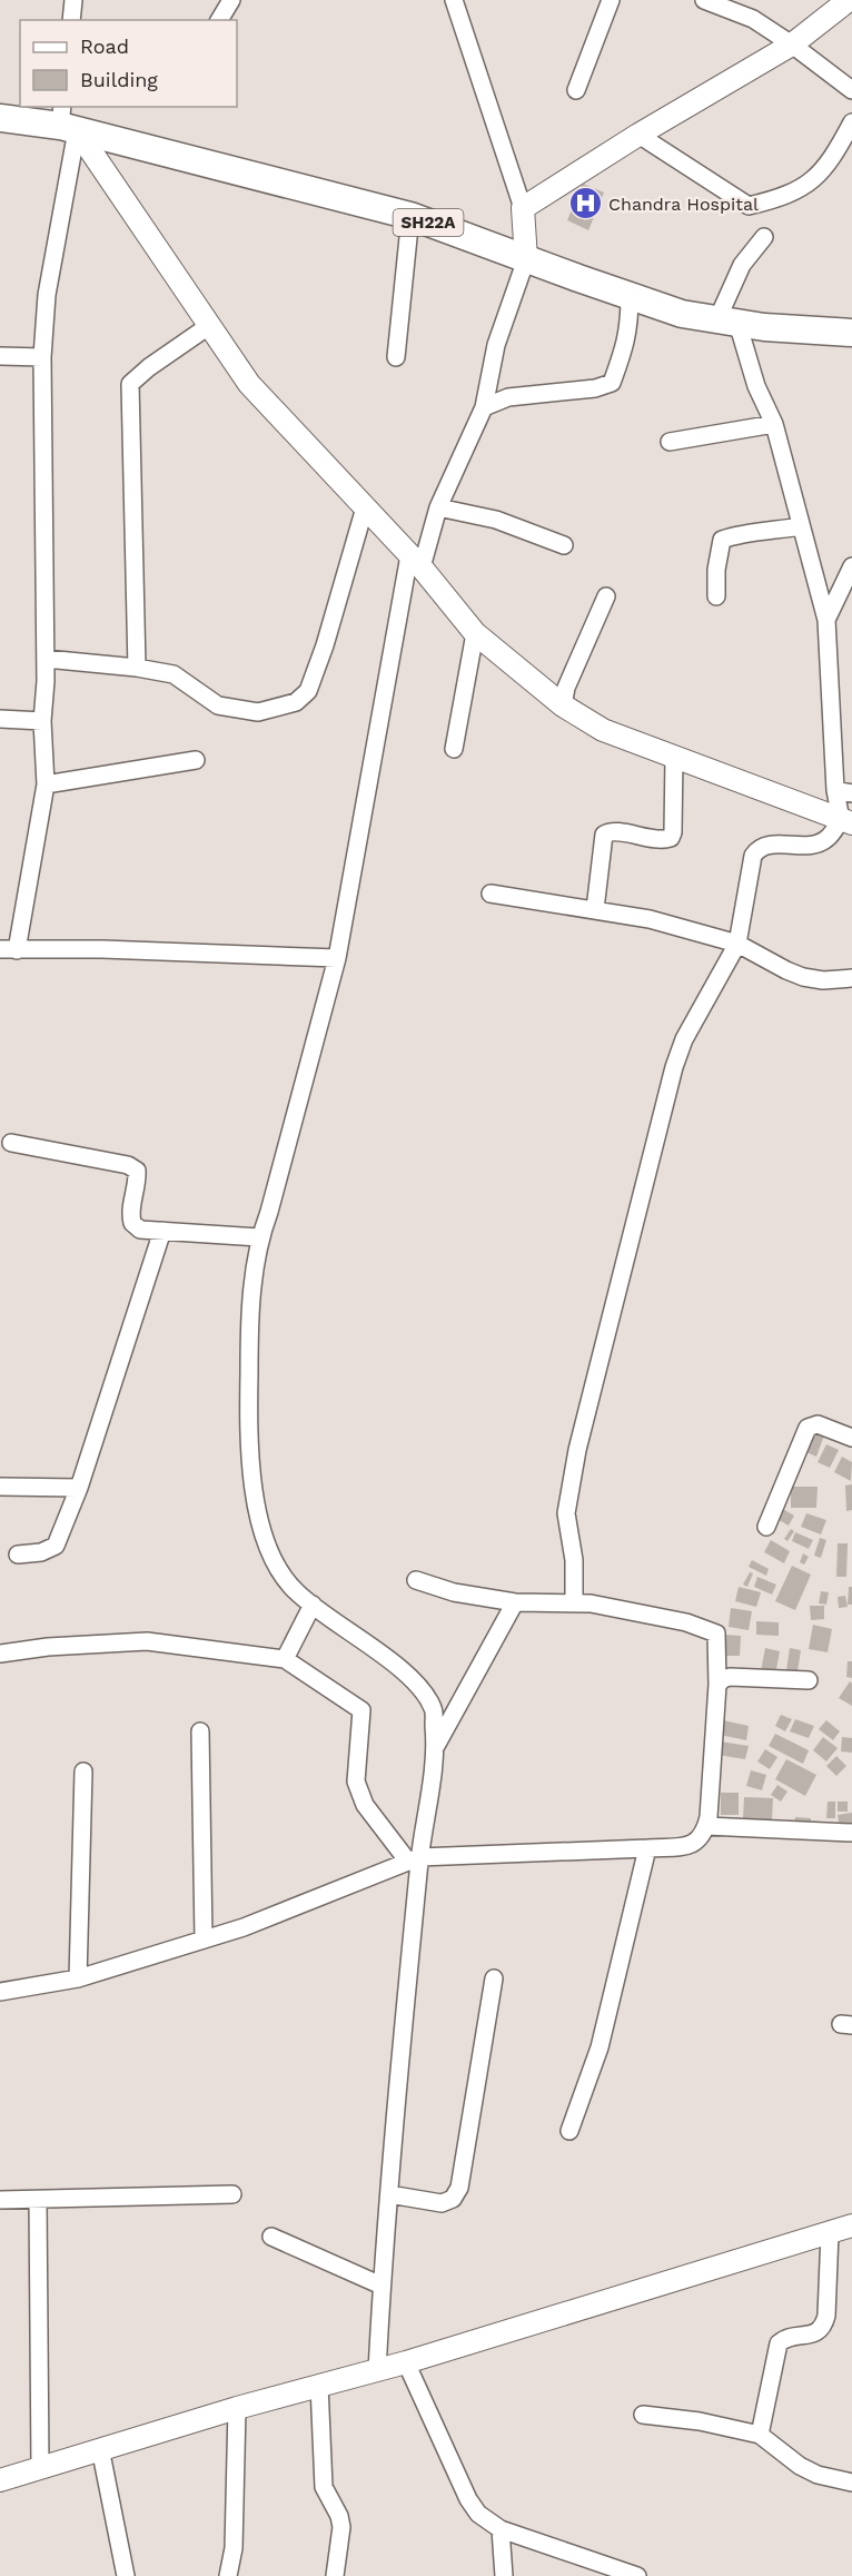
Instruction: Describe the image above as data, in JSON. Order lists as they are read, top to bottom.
{
  "streets": {
    "main road": ["SH22A"]
  },
  "places": {
    "hospital": ["Chandra Hospital"]
  },
  "legend": ["Road", "Building"]
}
